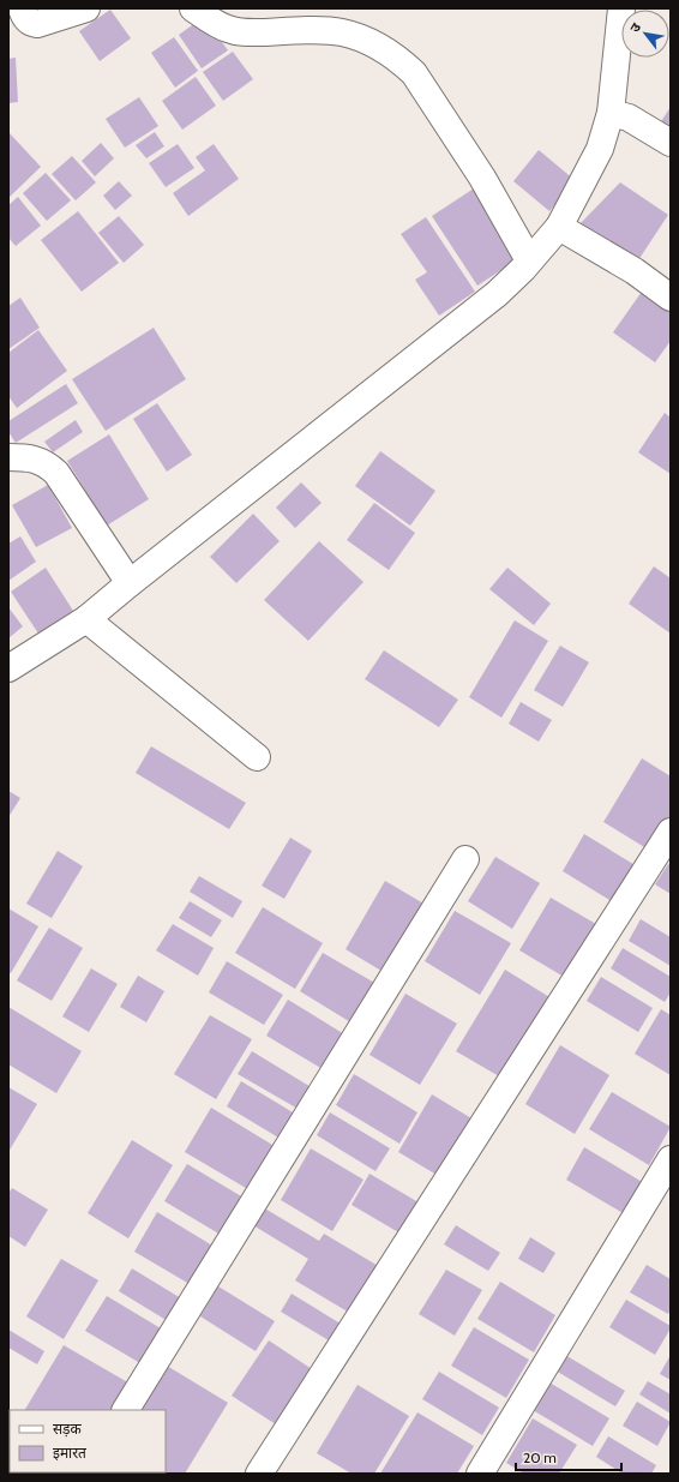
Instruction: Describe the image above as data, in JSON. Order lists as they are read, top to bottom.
{
  "legend": ["सड़क", "इमारत"],
  "scale_bar": "20 m",
  "north": "top left"
}
